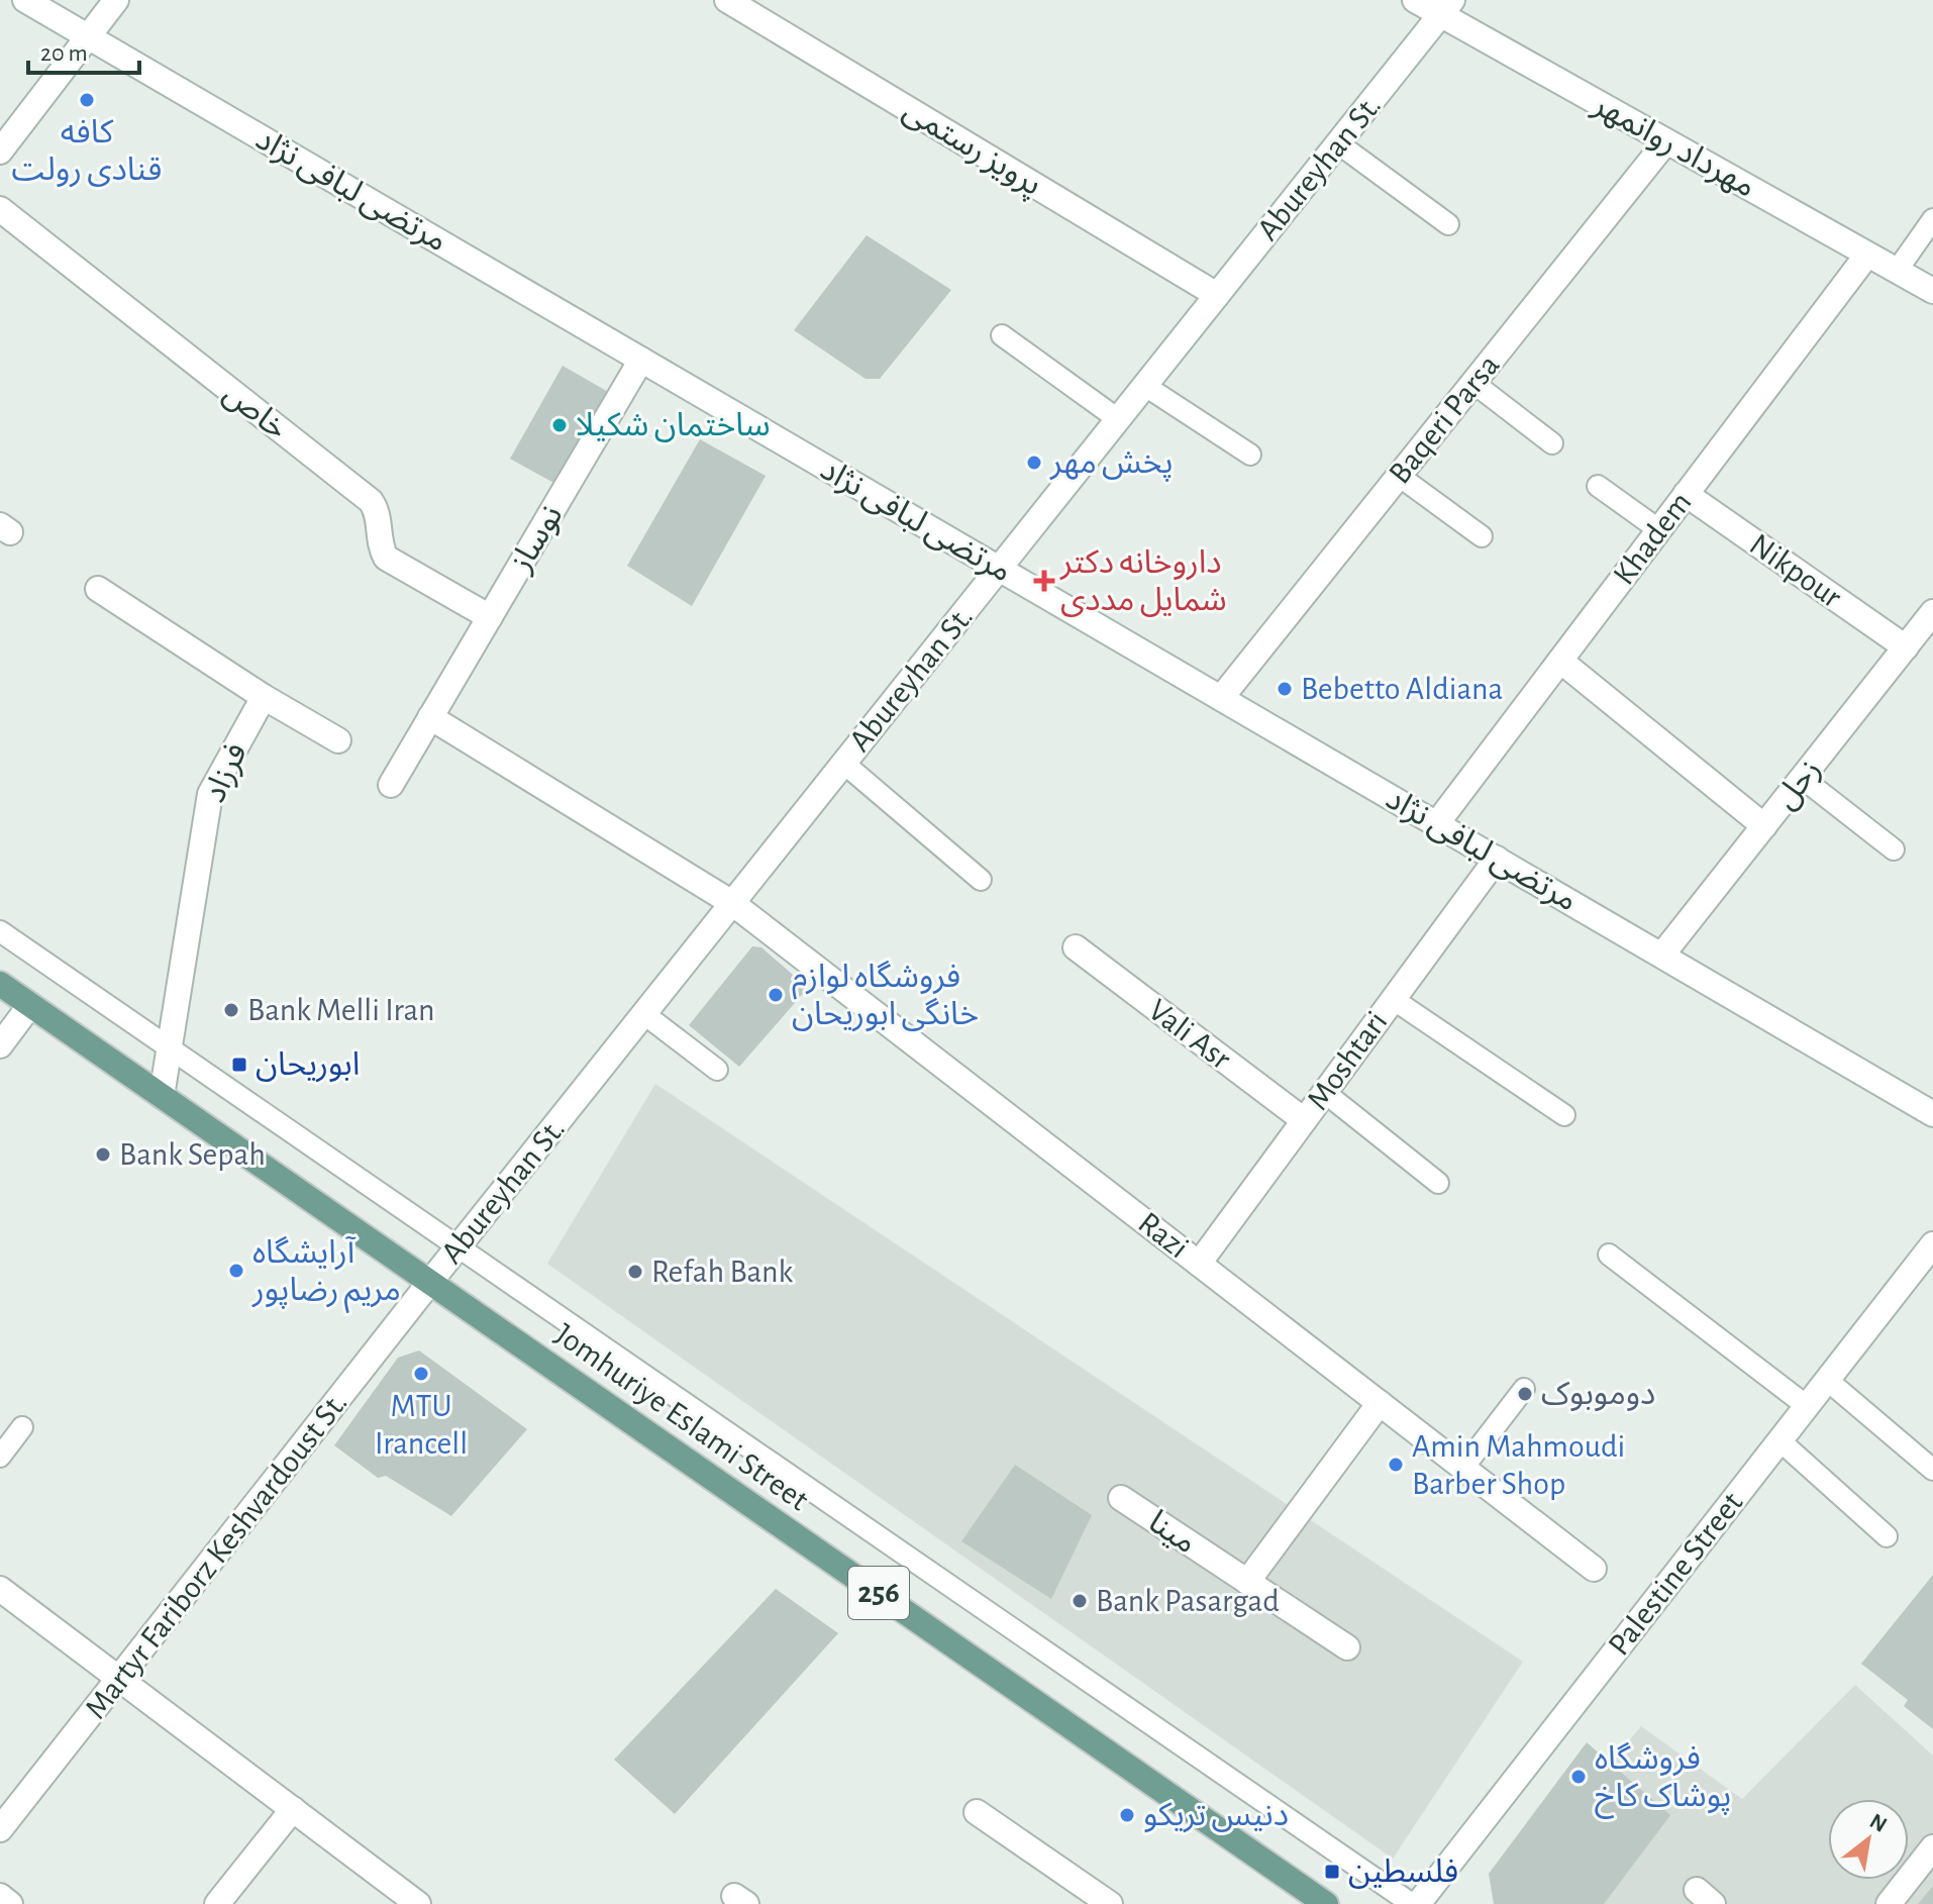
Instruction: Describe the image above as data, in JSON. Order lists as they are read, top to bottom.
{
  "streets": {
    "main road": ["Jomhuriye Eslami Street", "256"],
    "street": [
      "مهرداد روانمهر",
      "پرویز رستمی",
      "Abureyhan St.",
      "مرتضی لبافی نژاد",
      "خاص",
      "Baqeri Parsa",
      "نوساز",
      "Khadem",
      "Nikpour",
      "فرزاد",
      "زحل",
      "Vali Asr",
      "Moshtari",
      "Razi",
      "مینا",
      "Martyr Fariborz Keshvardoust St.",
      "Palestine Street"
    ]
  },
  "crossings": [
    ["مهرداد روانمهر", "Abureyhan St."],
    ["مهرداد روانمهر", "Baqeri Parsa"],
    ["مهرداد روانمهر", "Khadem"],
    ["پرویز رستمی", "Abureyhan St."],
    ["Abureyhan St.", "مرتضی لبافی نژاد"],
    ["Abureyhan St.", "Razi"],
    ["Abureyhan St.", "Jomhuriye Eslami Street"],
    ["Abureyhan St.", "Martyr Fariborz Keshvardoust St."],
    ["مرتضی لبافی نژاد", "Baqeri Parsa"],
    ["مرتضی لبافی نژاد", "نوساز"],
    ["مرتضی لبافی نژاد", "Khadem"],
    ["مرتضی لبافی نژاد", "زحل"],
    ["مرتضی لبافی نژاد", "Moshtari"],
    ["خاص", "نوساز"],
    ["Khadem", "Nikpour"],
    ["Nikpour", "زحل"],
    ["فرزاد", "Jomhuriye Eslami Street"],
    ["Vali Asr", "Moshtari"],
    ["Moshtari", "Razi"],
    ["Jomhuriye Eslami Street", "Martyr Fariborz Keshvardoust St."]
  ],
  "places": {
    "other": [
      "کافه قنادی رولت",
      "ساختمان شکیلا",
      "پخش مهر",
      "Bebetto Aldiana",
      "فروشگاه لوازم خانگی ابوریحان",
      "Bank Melli Iran",
      "Bank Sepah",
      "آرایشگاه مریم رضاپور",
      "Refah Bank",
      "MTU Irancell",
      "دوموبوک",
      "Amin Mahmoudi Barber Shop",
      "Bank Pasargad",
      "فروشگاه پوشاک کاخ",
      "دنیس تریکو"
    ],
    "health": ["داروخانه دکتر شمایل مددی"],
    "transit": ["ابوریحان", "فلسطین"]
  },
  "scale_bar": "20 m",
  "north": "top right"
}
